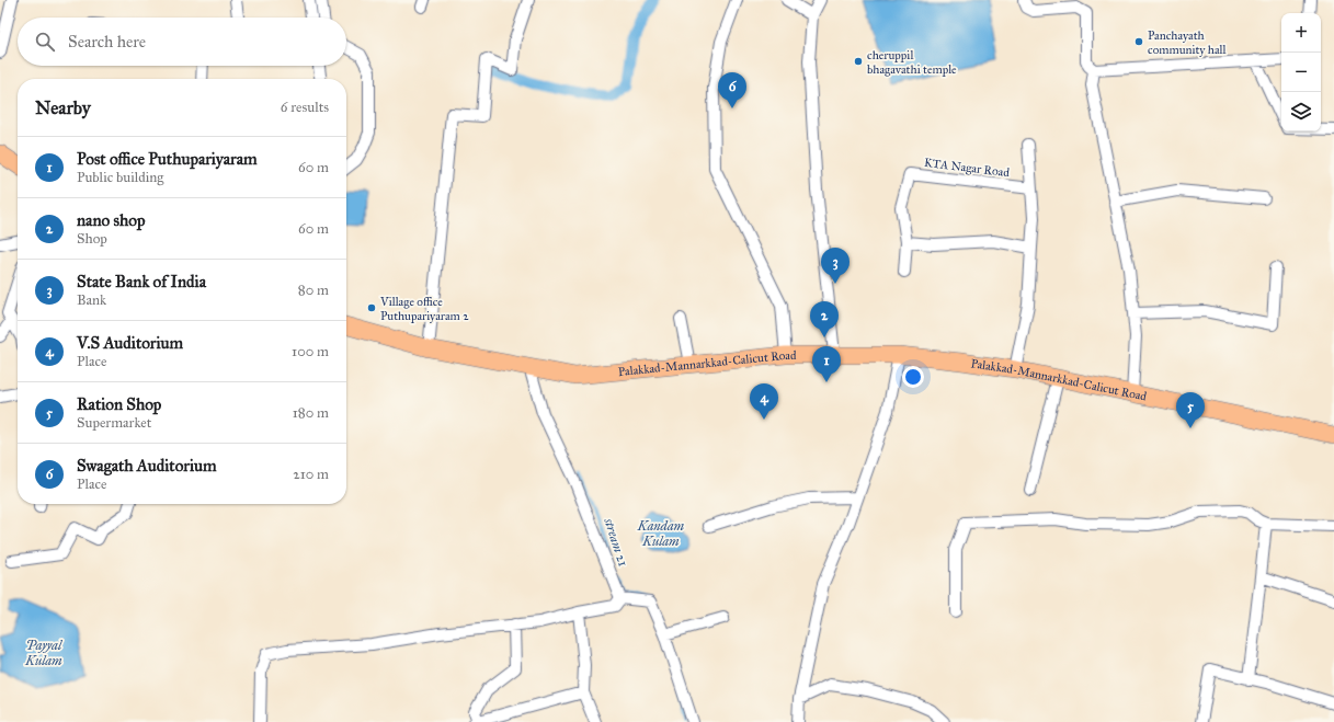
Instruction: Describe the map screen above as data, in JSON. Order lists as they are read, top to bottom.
{
  "streets": {
    "highway": ["Palakkad-Mannarkkad-Calicut Road"],
    "street": ["KTA Nagar Road"]
  },
  "water": ["Kandam Kulam", "stream 21", "Payyal Kulam"],
  "places": ["Panchayath community hall", "cheruppil bhagavathi temple", "Village office Puthupariyaram 2"],
  "page": {
    "map_buttons": ["+", "−"],
    "search": "Search here",
    "pins": [
      "6",
      "3",
      "2",
      "1",
      "4",
      "5"
    ],
    "heading": ["Nearby", "6 results"],
    "list": [
      {
        "mark": "1",
        "name": "Post office Puthupariyaram",
        "note": "Public building",
        "value": "60 m"
      },
      {
        "mark": "2",
        "name": "nano shop",
        "note": "Shop",
        "value": "60 m"
      },
      {
        "mark": "3",
        "name": "State Bank of India",
        "note": "Bank",
        "value": "80 m"
      },
      {
        "mark": "4",
        "name": "V.S Auditorium",
        "note": "Place",
        "value": "100 m"
      },
      {
        "mark": "5",
        "name": "Ration Shop",
        "note": "Supermarket",
        "value": "180 m"
      },
      {
        "mark": "6",
        "name": "Swagath Auditorium",
        "note": "Place",
        "value": "210 m"
      }
    ]
  }
}
